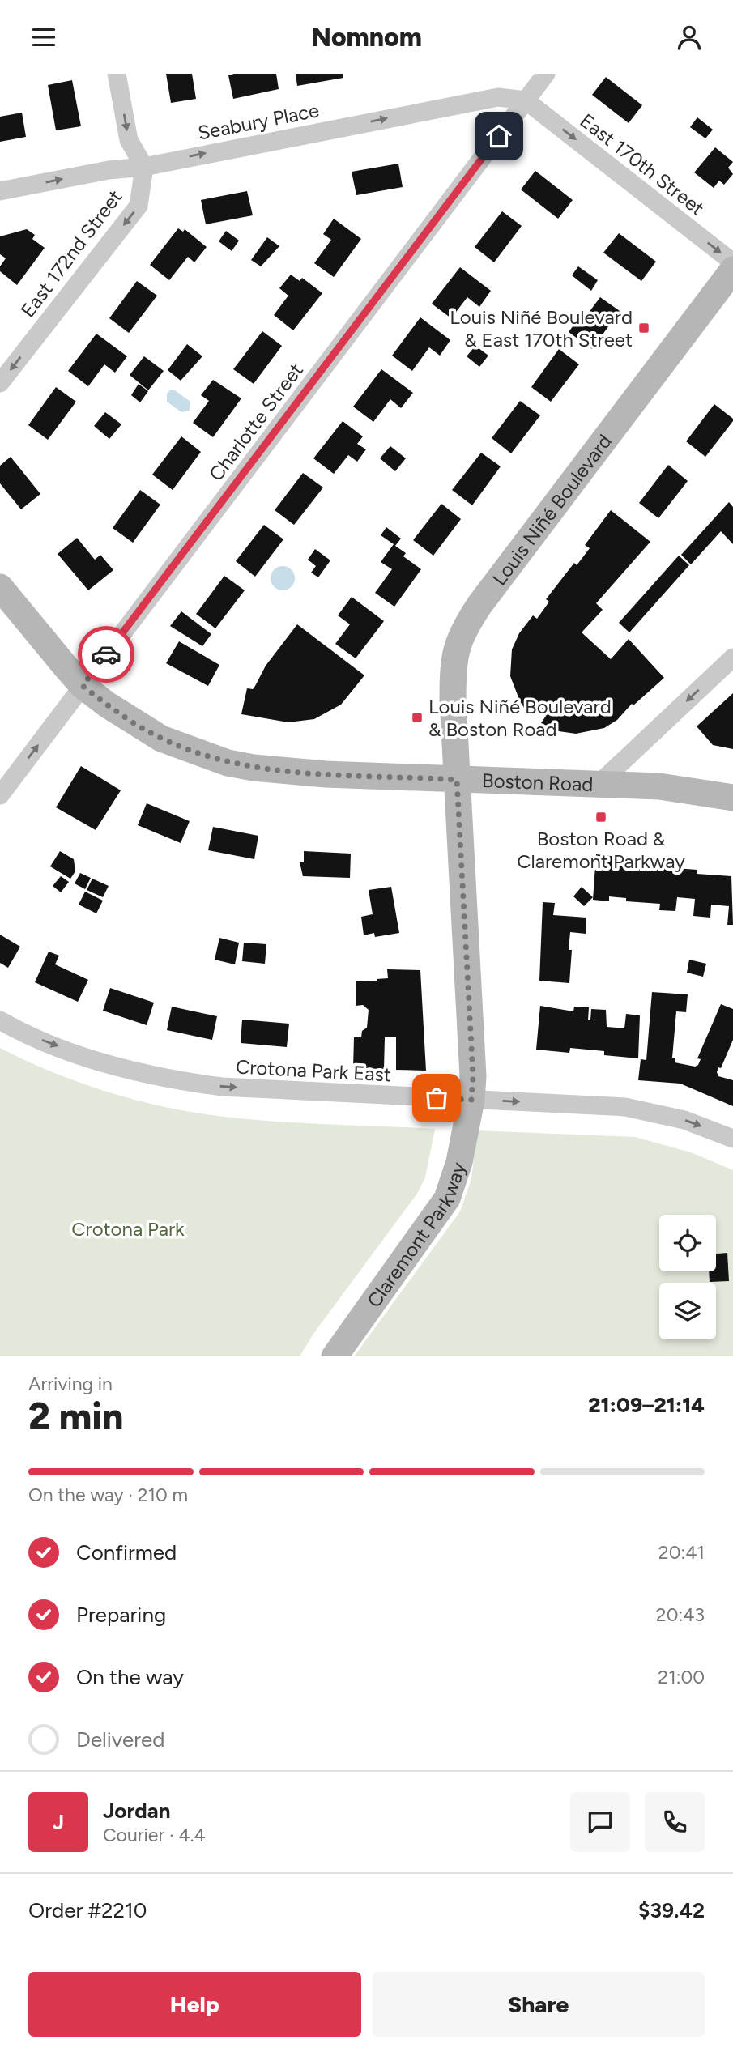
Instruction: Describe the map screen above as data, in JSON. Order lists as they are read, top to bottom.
{
  "streets": {
    "street": [
      "Seabury Place",
      "East 170th Street",
      "East 172nd Street",
      "Charlotte Street",
      "Louis Niñé Boulevard",
      "Boston Road",
      "Crotona Park East",
      "Claremont Parkway"
    ]
  },
  "crossings": [
    ["Seabury Place", "East 170th Street"],
    ["Seabury Place", "East 172nd Street"],
    ["Seabury Place", "Charlotte Street"],
    ["East 170th Street", "Charlotte Street"],
    ["Charlotte Street", "Boston Road"],
    ["Louis Niñé Boulevard", "Boston Road"],
    ["Louis Niñé Boulevard", "Crotona Park East"],
    ["Louis Niñé Boulevard", "Claremont Parkway"],
    ["Crotona Park East", "Claremont Parkway"]
  ],
  "one_way": [
    "Seabury Place",
    "East 170th Street",
    "East 172nd Street",
    "Crotona Park East"
  ],
  "parks": ["Crotona Park"],
  "places": {
    "transit": ["Louis Niñé Boulevard & East 170th Street", "Louis Niñé Boulevard & Boston Road", "Boston Road & Claremont Parkway"]
  },
  "page": {
    "header": "Nomnom",
    "heading": ["2 min", "Arriving in", "21:09–21:14"],
    "panel": [
      "Jordan",
      "Courier · 4.4",
      "Order #2210",
      "$39.42"
    ],
    "bar": "On the way · 210 m",
    "list": [
      ["Confirmed", "20:41"],
      ["Preparing", "20:43"],
      ["On the way", "21:00"],
      "Delivered"
    ],
    "round": "J",
    "buttons": ["Help", "Share"]
  }
}
